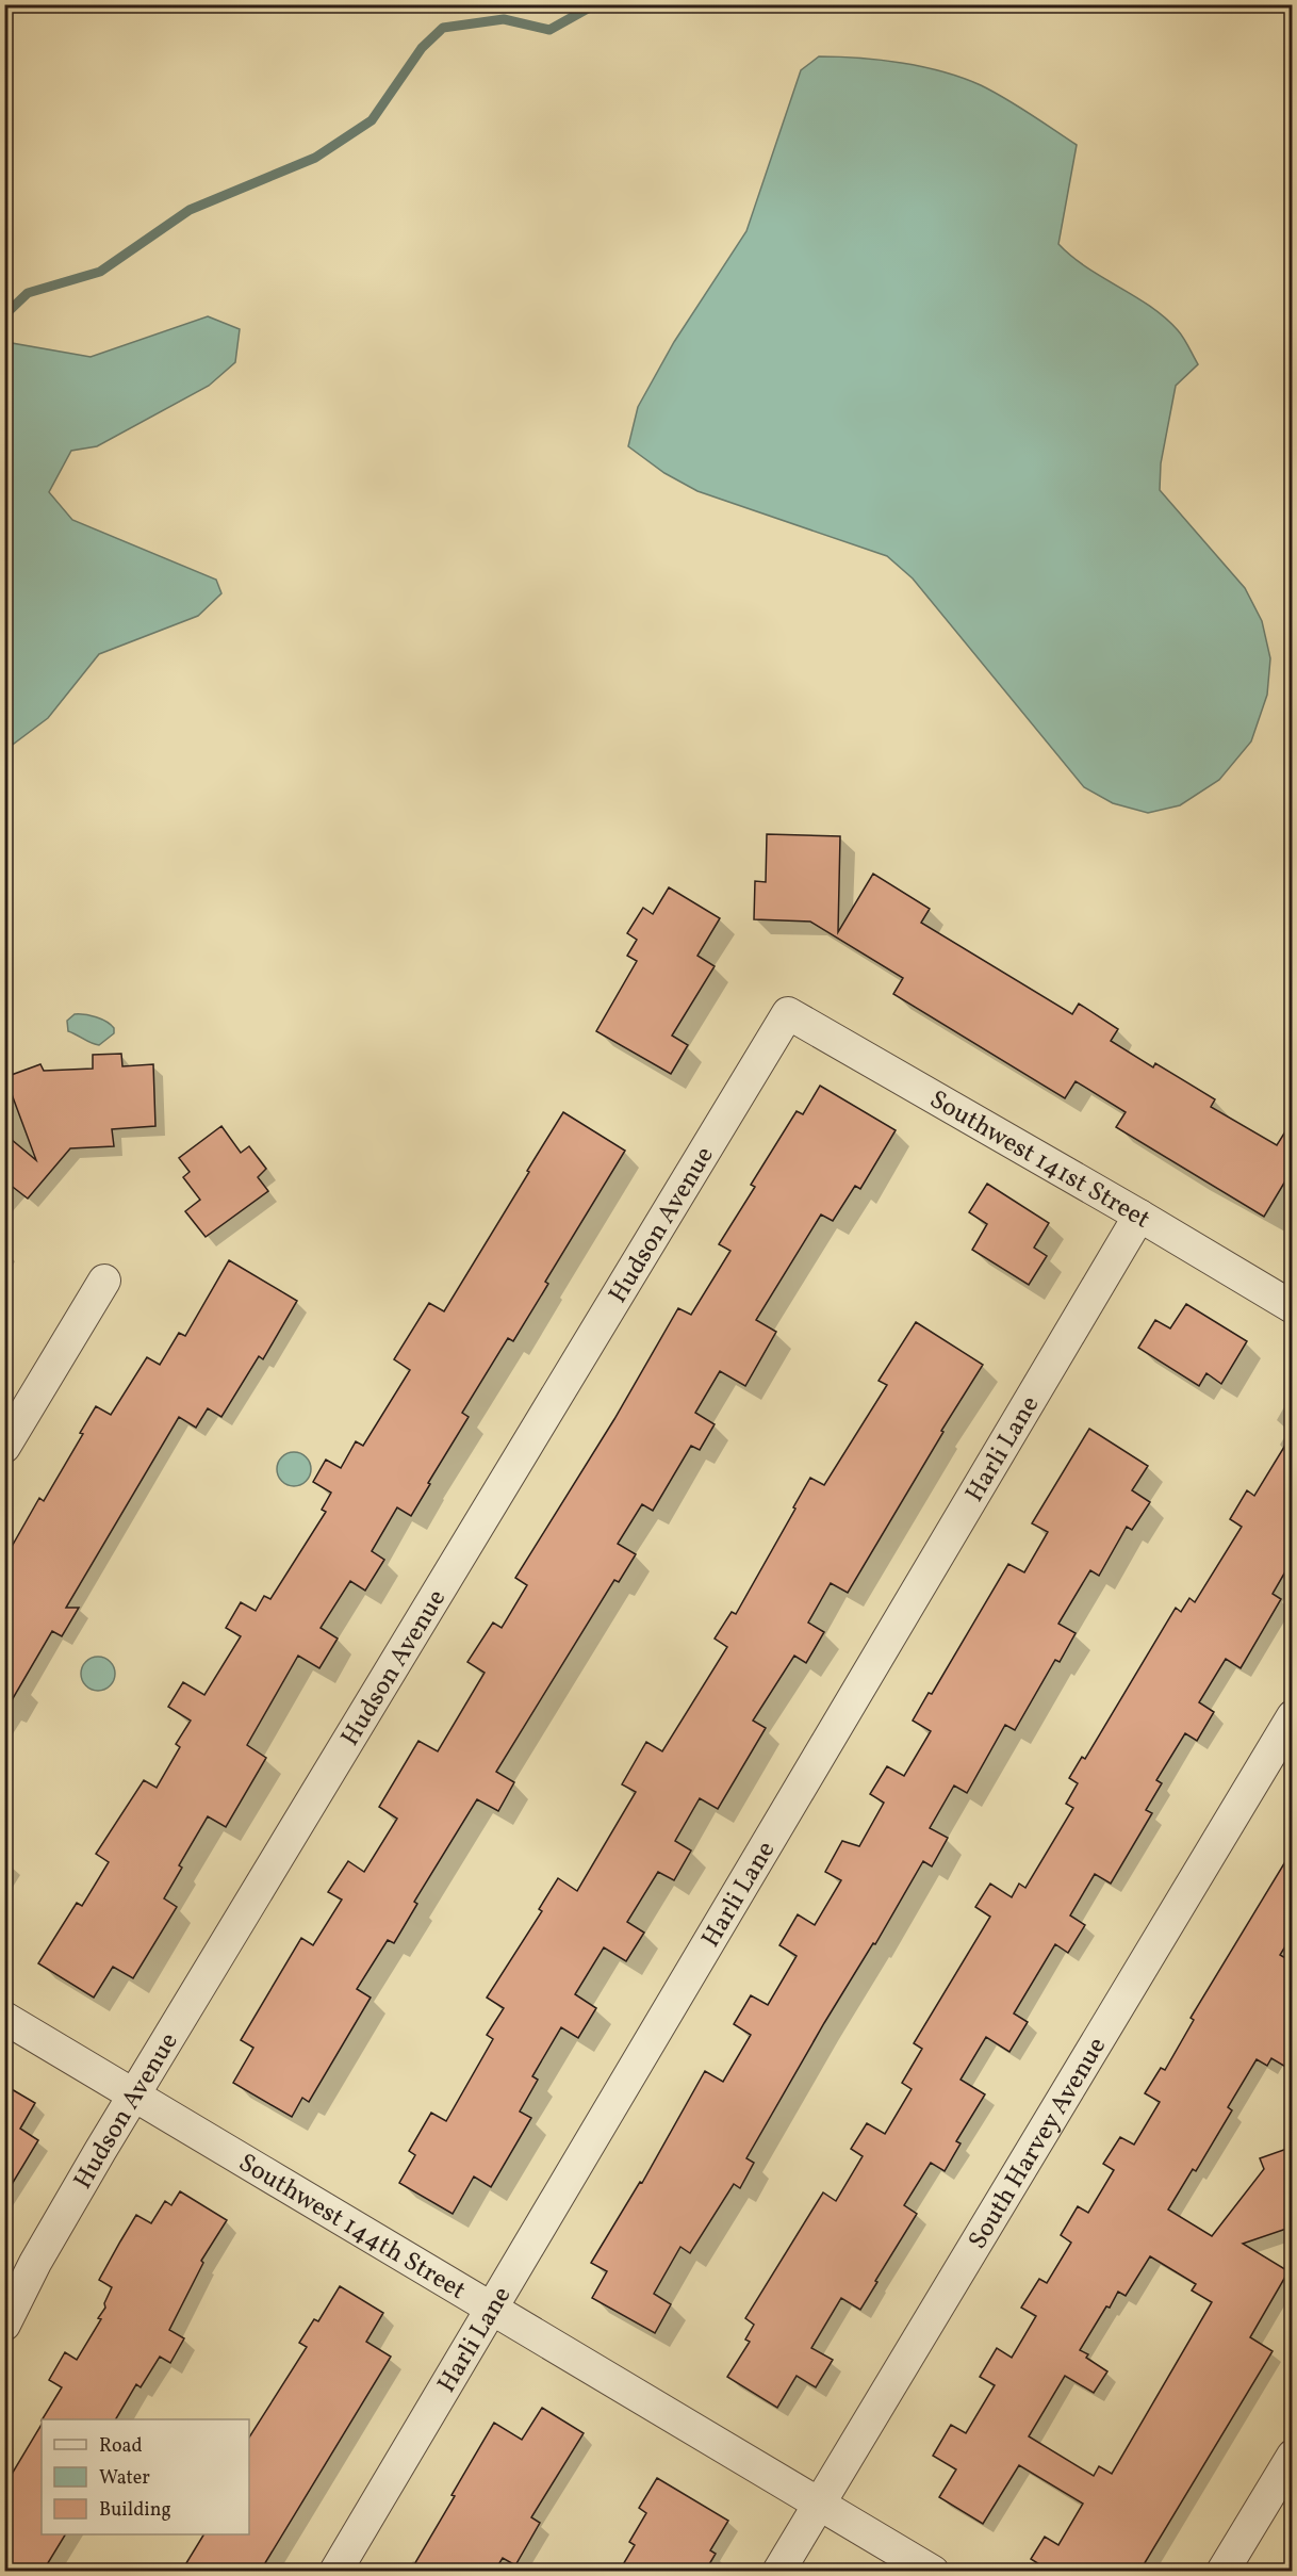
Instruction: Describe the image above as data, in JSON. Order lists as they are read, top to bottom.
{
  "streets": {
    "street": [
      "Southwest 141st Street",
      "Hudson Avenue",
      "Harli Lane",
      "South Harvey Avenue",
      "Southwest 144th Street"
    ]
  },
  "crossings": [
    ["Southwest 141st Street", "Hudson Avenue"],
    ["Southwest 141st Street", "Harli Lane"],
    ["Hudson Avenue", "Southwest 144th Street"],
    ["Harli Lane", "Southwest 144th Street"],
    ["South Harvey Avenue", "Southwest 144th Street"]
  ],
  "legend": ["Road", "Water", "Building"]
}
